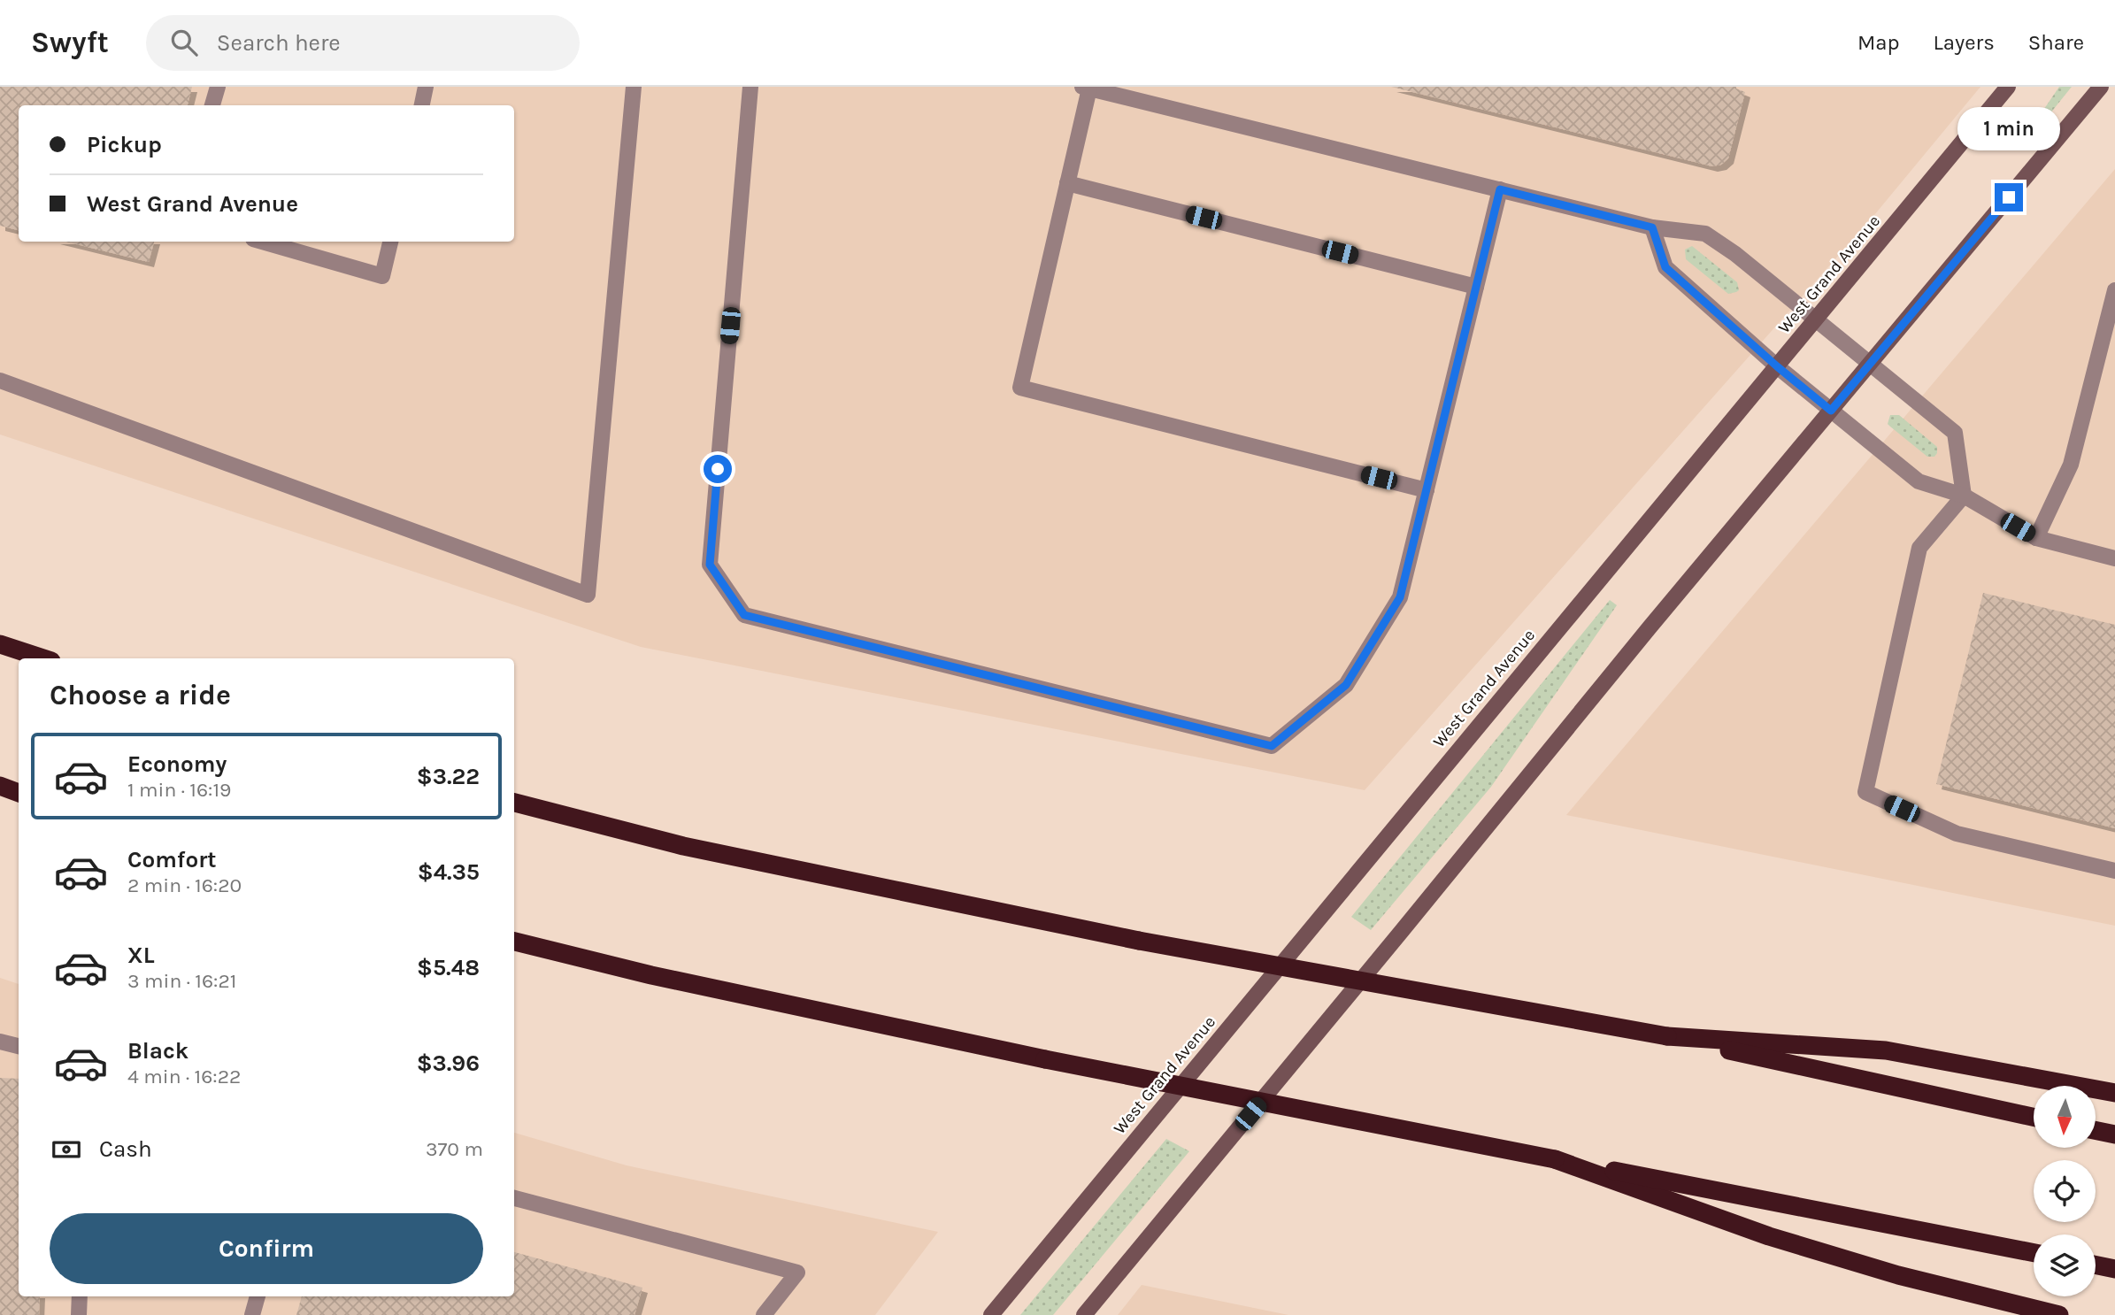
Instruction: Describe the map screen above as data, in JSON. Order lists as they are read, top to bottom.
{
  "streets": {
    "main road": ["West Grand Avenue"]
  },
  "north": "bottom",
  "page": {
    "header": "Swyft",
    "search": "Search here",
    "nav": ["Map", "Layers", "Share"],
    "banner": ["Pickup", "West Grand Avenue"],
    "bubble": "1 min",
    "heading": "Choose a ride",
    "list": [
      {
        "name": "Economy",
        "note": "1 min · 16:19",
        "value": "$3.22"
      },
      {
        "name": "Comfort",
        "note": "2 min · 16:20",
        "value": "$4.35"
      },
      {
        "name": "XL",
        "note": "3 min · 16:21",
        "value": "$5.48"
      },
      {
        "name": "Black",
        "note": "4 min · 16:22",
        "value": "$3.96"
      }
    ],
    "pay": ["Cash", "370 m"],
    "buttons": "Confirm"
  }
}
